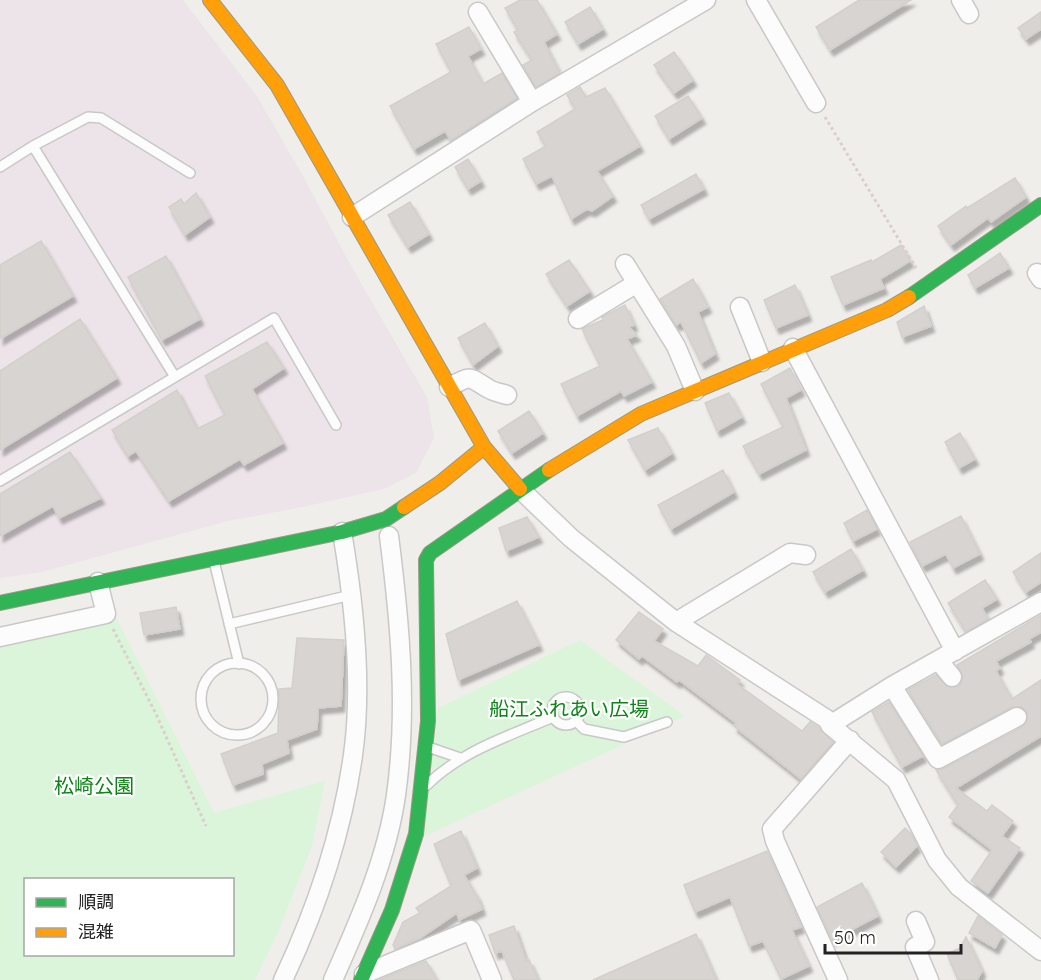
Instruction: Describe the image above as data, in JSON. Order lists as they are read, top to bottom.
{
  "parks": ["船江ふれあい広場", "松崎公園"],
  "legend": ["順調", "混雑"],
  "scale_bar": "50 m"
}
